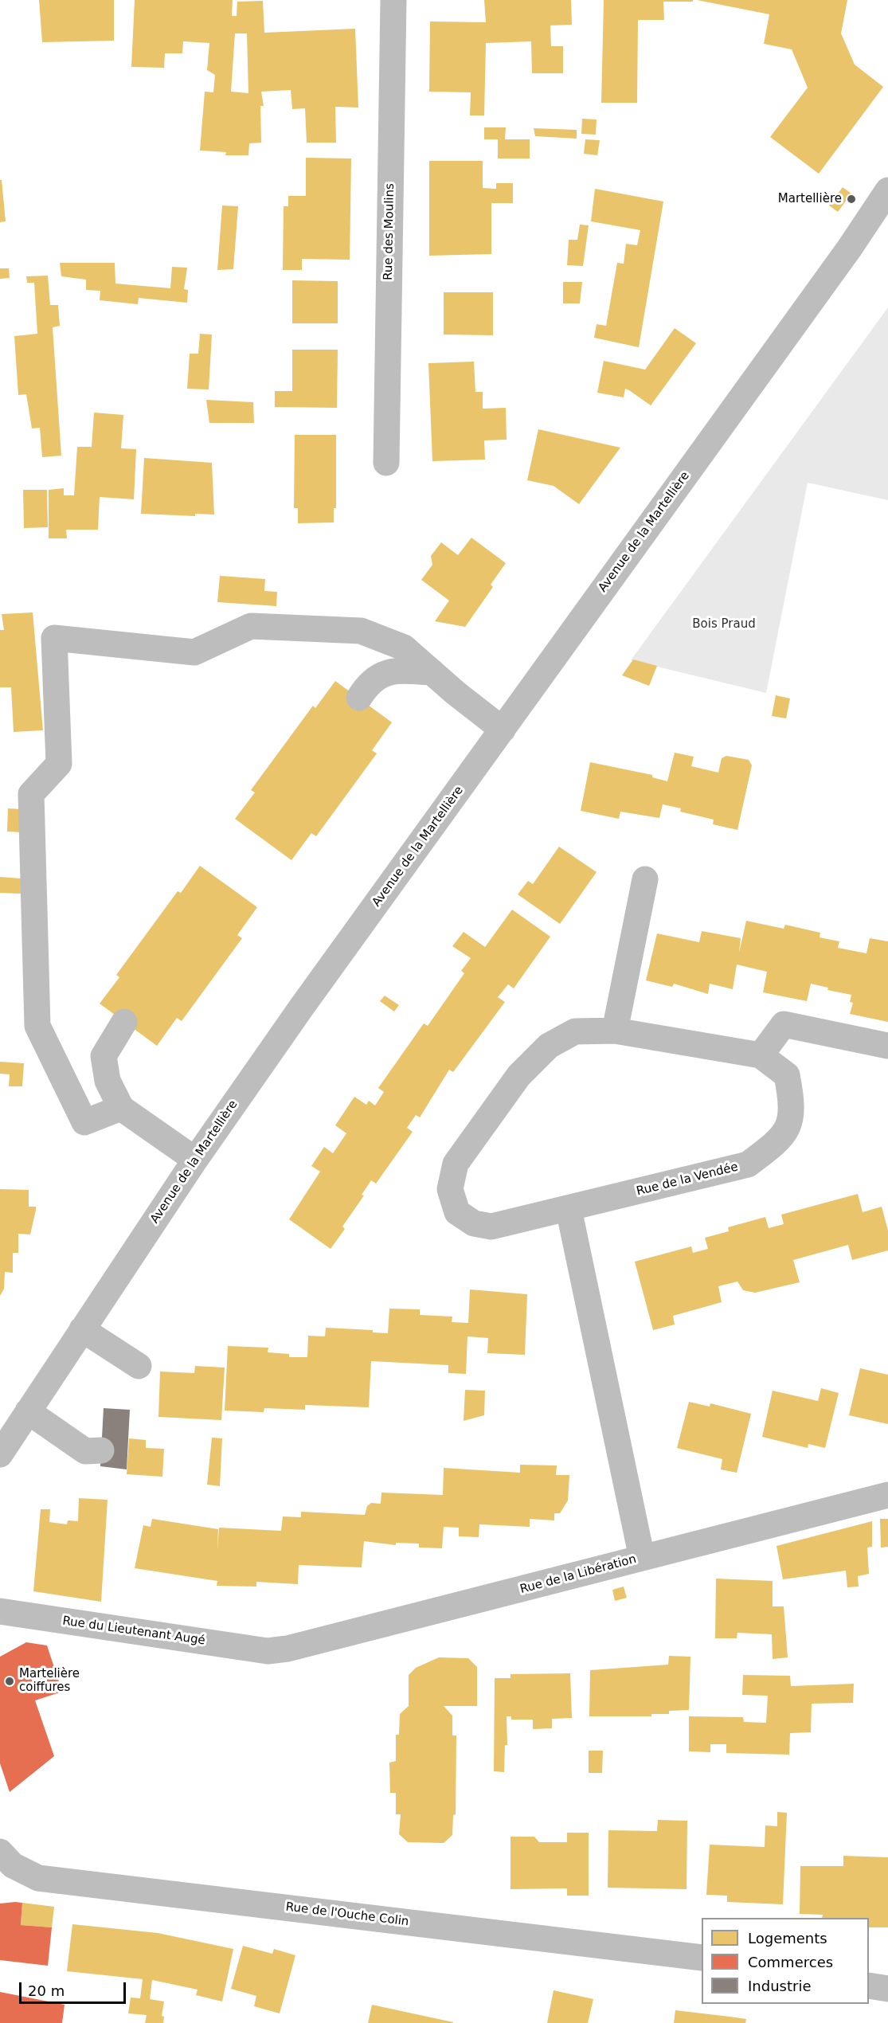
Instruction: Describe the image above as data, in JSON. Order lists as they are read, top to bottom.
{
  "streets": {
    "street": [
      "Rue des Moulins",
      "Avenue de la Martellière",
      "Rue de la Vendée",
      "Rue de la Libération",
      "Rue du Lieutenant Augé",
      "Rue de l'Ouche Colin"
    ]
  },
  "crossings": [
    ["Rue de la Libération", "Rue du Lieutenant Augé"]
  ],
  "parks": ["Bois Praud"],
  "places": ["Martellière", "Martelière coiffures"],
  "legend": ["Logements", "Commerces", "Industrie"],
  "scale_bar": "20 m"
}
